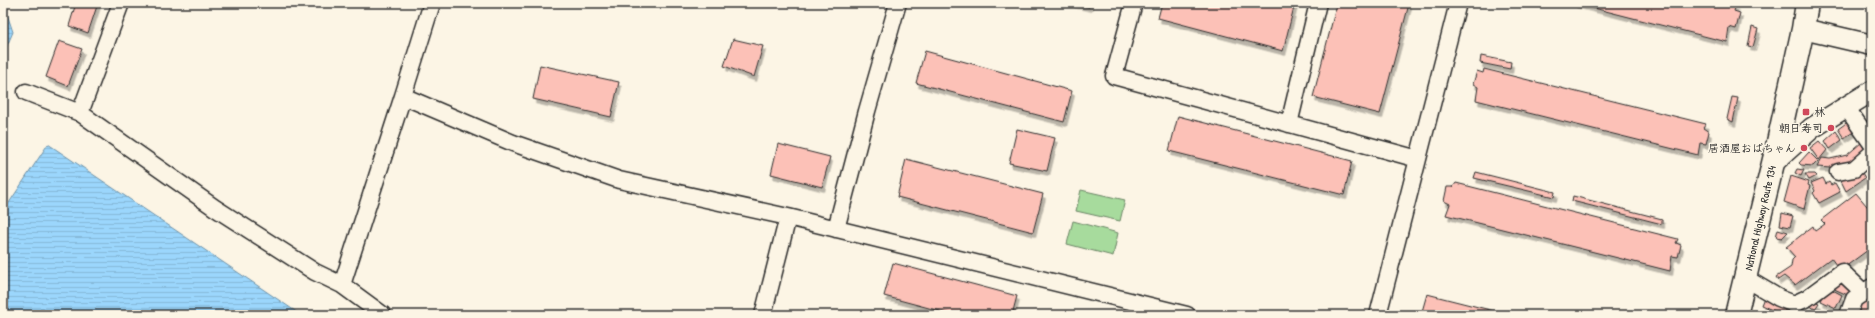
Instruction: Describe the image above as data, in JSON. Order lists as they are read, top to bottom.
{
  "streets": {
    "highway": ["National Highway Route 134"]
  },
  "places": {
    "transit": ["林"],
    "other": ["朝日寿司", "居酒屋おばちゃん"]
  }
}
